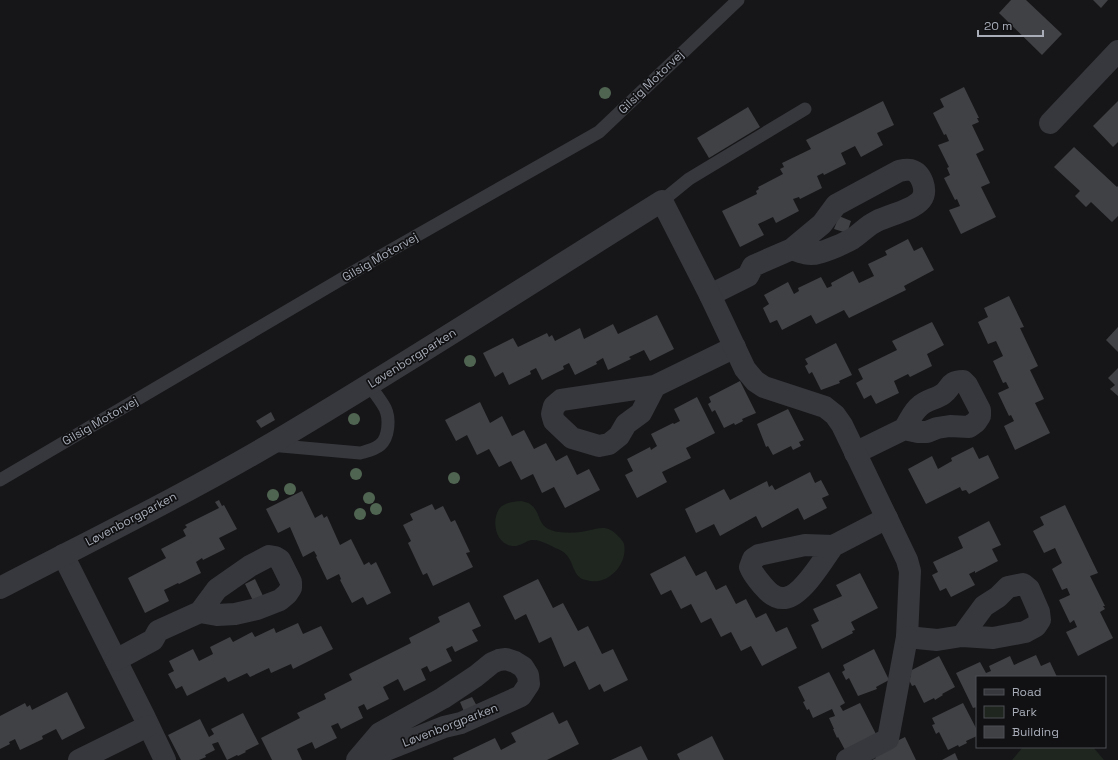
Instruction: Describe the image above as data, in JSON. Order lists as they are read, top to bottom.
{
  "streets": {
    "street": ["Løvenborgparken"],
    "lane": ["Gilsig Motorvej"]
  },
  "legend": ["Road", "Park", "Building"],
  "scale_bar": "20 m"
}
